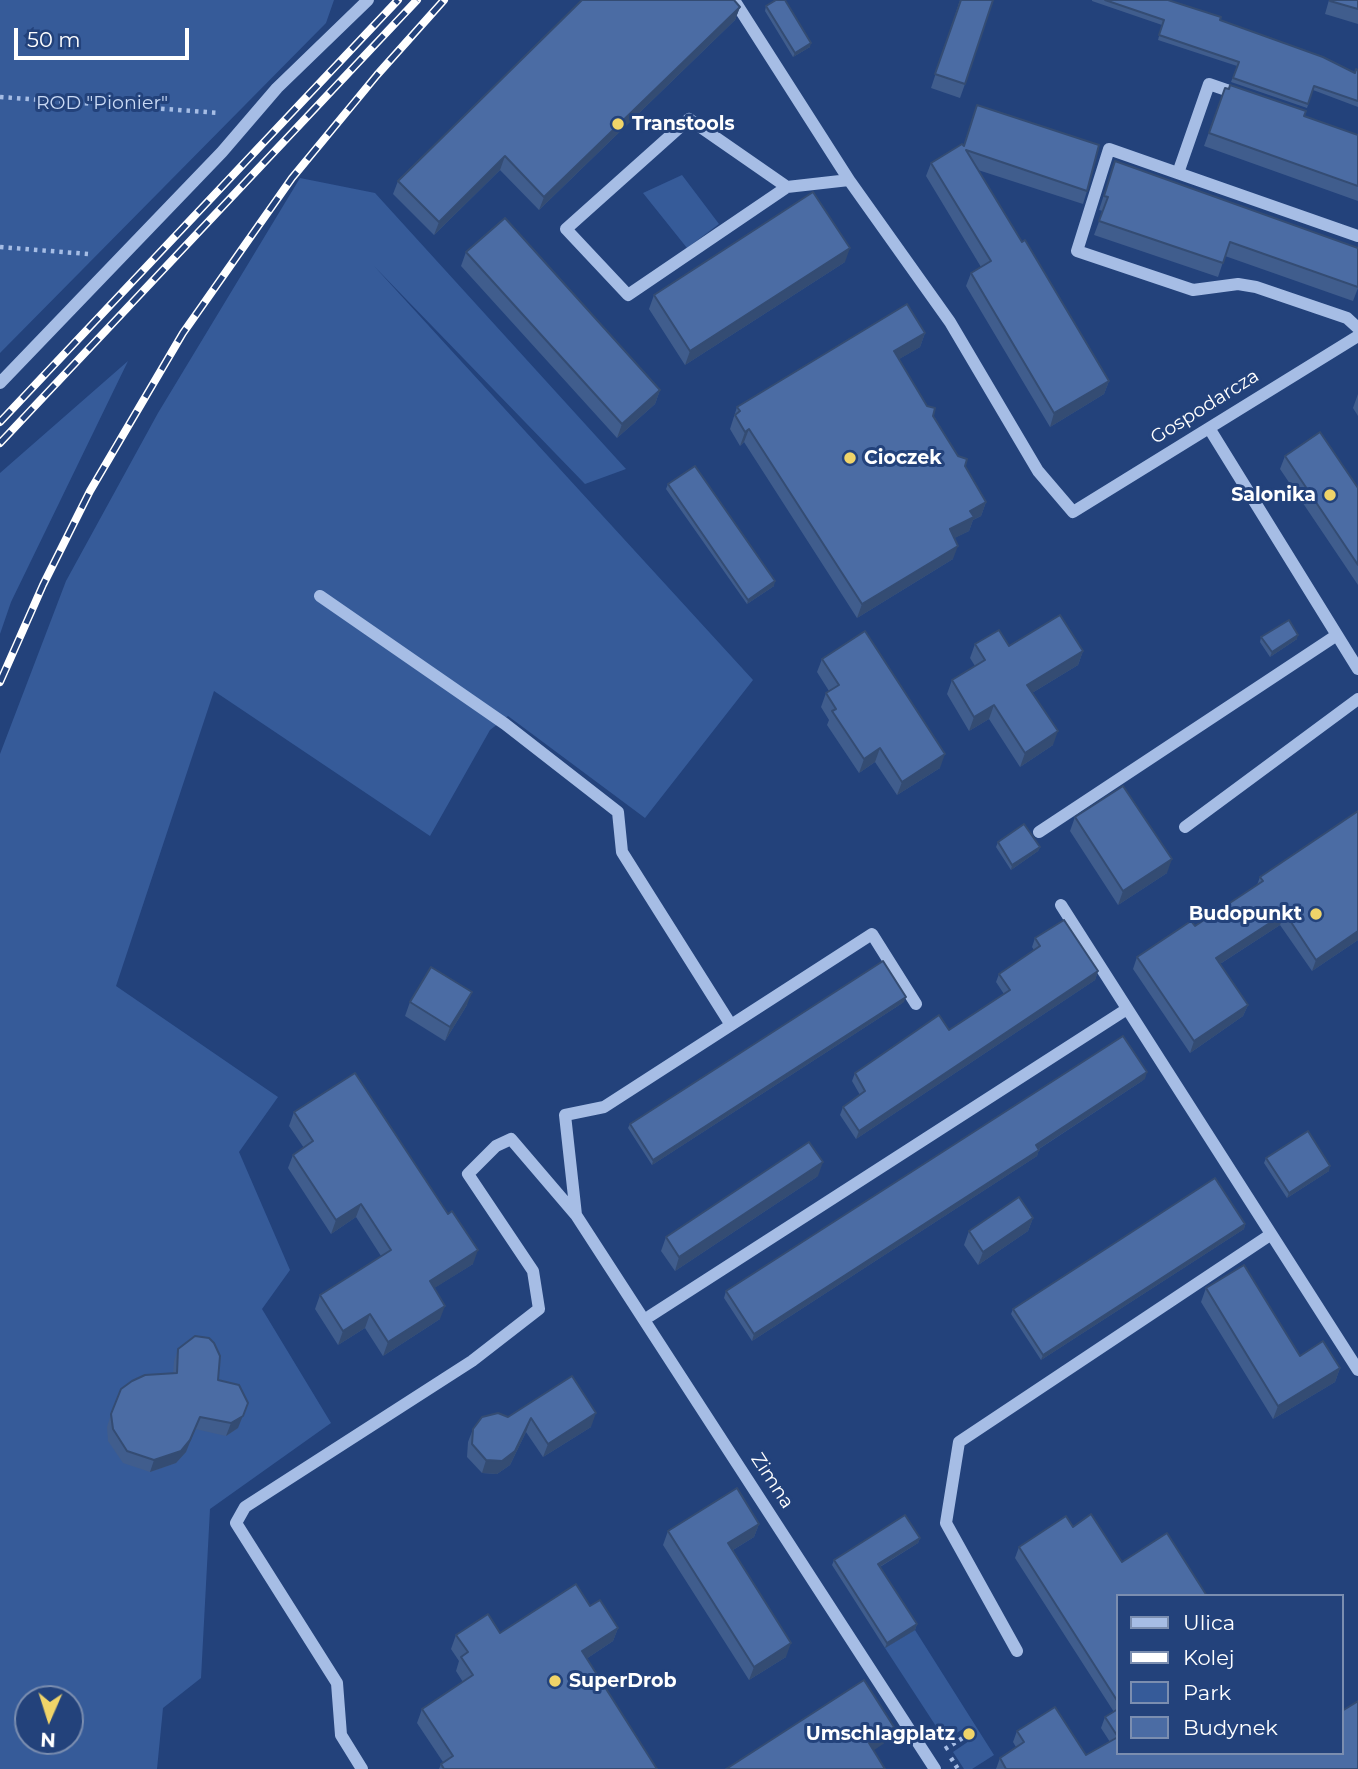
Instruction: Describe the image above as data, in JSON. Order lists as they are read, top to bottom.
{
  "streets": {
    "street": ["Gospodarcza", "Zimna"]
  },
  "parks": ["ROD \"Pionier\""],
  "places": [
    "Transtools",
    "Cioczek",
    "Salonika",
    "Budopunkt",
    "SuperDrob",
    "Umschlagplatz"
  ],
  "legend": [
    "Ulica",
    "Kolej",
    "Park",
    "Budynek"
  ],
  "scale_bar": "50 m",
  "north": "bottom"
}
